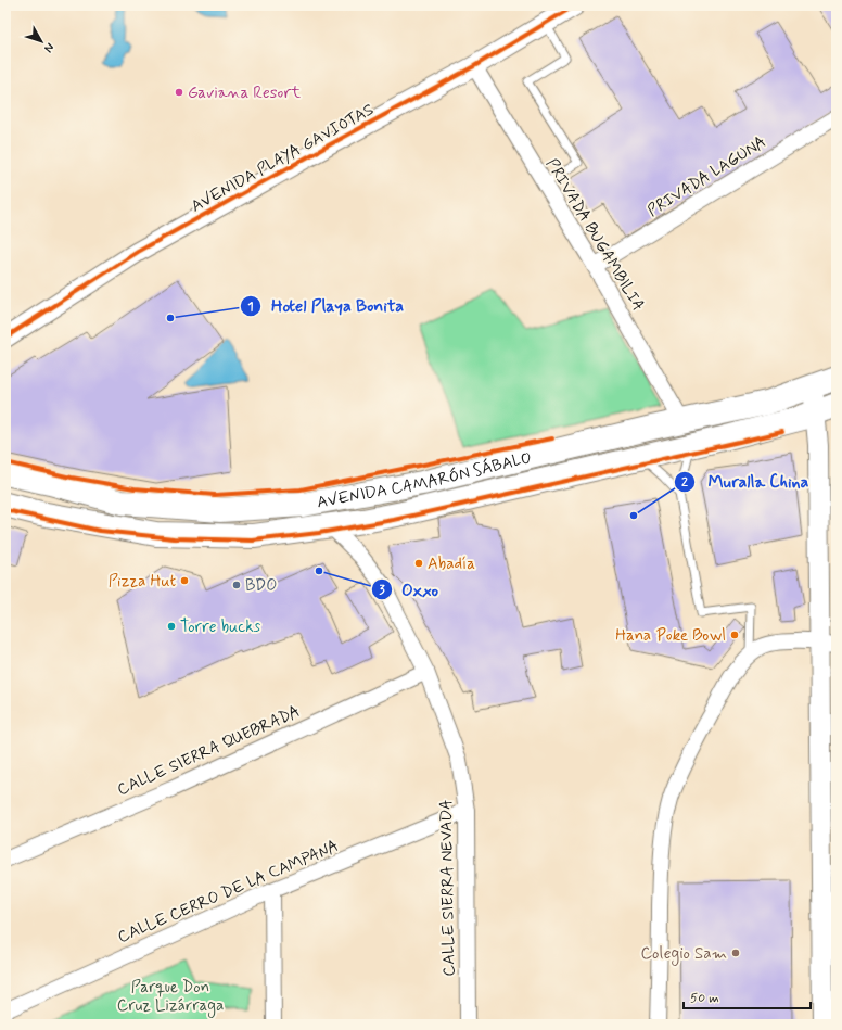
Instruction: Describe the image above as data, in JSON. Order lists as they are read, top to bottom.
{
  "streets": {
    "main road": ["AVENIDA CAMARÓN SÁBALO"],
    "street": [
      "AVENIDA PLAYA GAVIOTAS",
      "PRIVADA LAGUNA",
      "PRIVADA BUGAMBILIA",
      "CALLE SIERRA QUEBRADA",
      "CALLE SIERRA NEVADA",
      "CALLE CERRO DE LA CAMPANA"
    ]
  },
  "crossings": [
    ["AVENIDA PLAYA GAVIOTAS", "PRIVADA BUGAMBILIA"],
    ["PRIVADA LAGUNA", "PRIVADA BUGAMBILIA"],
    ["PRIVADA BUGAMBILIA", "AVENIDA CAMARÓN SÁBALO"],
    ["AVENIDA CAMARÓN SÁBALO", "CALLE SIERRA NEVADA"],
    ["CALLE SIERRA QUEBRADA", "CALLE SIERRA NEVADA"],
    ["CALLE SIERRA NEVADA", "CALLE CERRO DE LA CAMPANA"]
  ],
  "parks": ["Parque Don Cruz Lizárraga"],
  "places": [
    "Gaviana Resort",
    "Hotel Playa Bonita",
    "Muralla China",
    "Abadía",
    "Oxxo",
    "Pizza Hut",
    "BDO",
    "Torre bucks",
    "Hana Poke Bowl",
    "Colegio Sam"
  ],
  "scale_bar": "50 m",
  "north": "bottom right"
}
